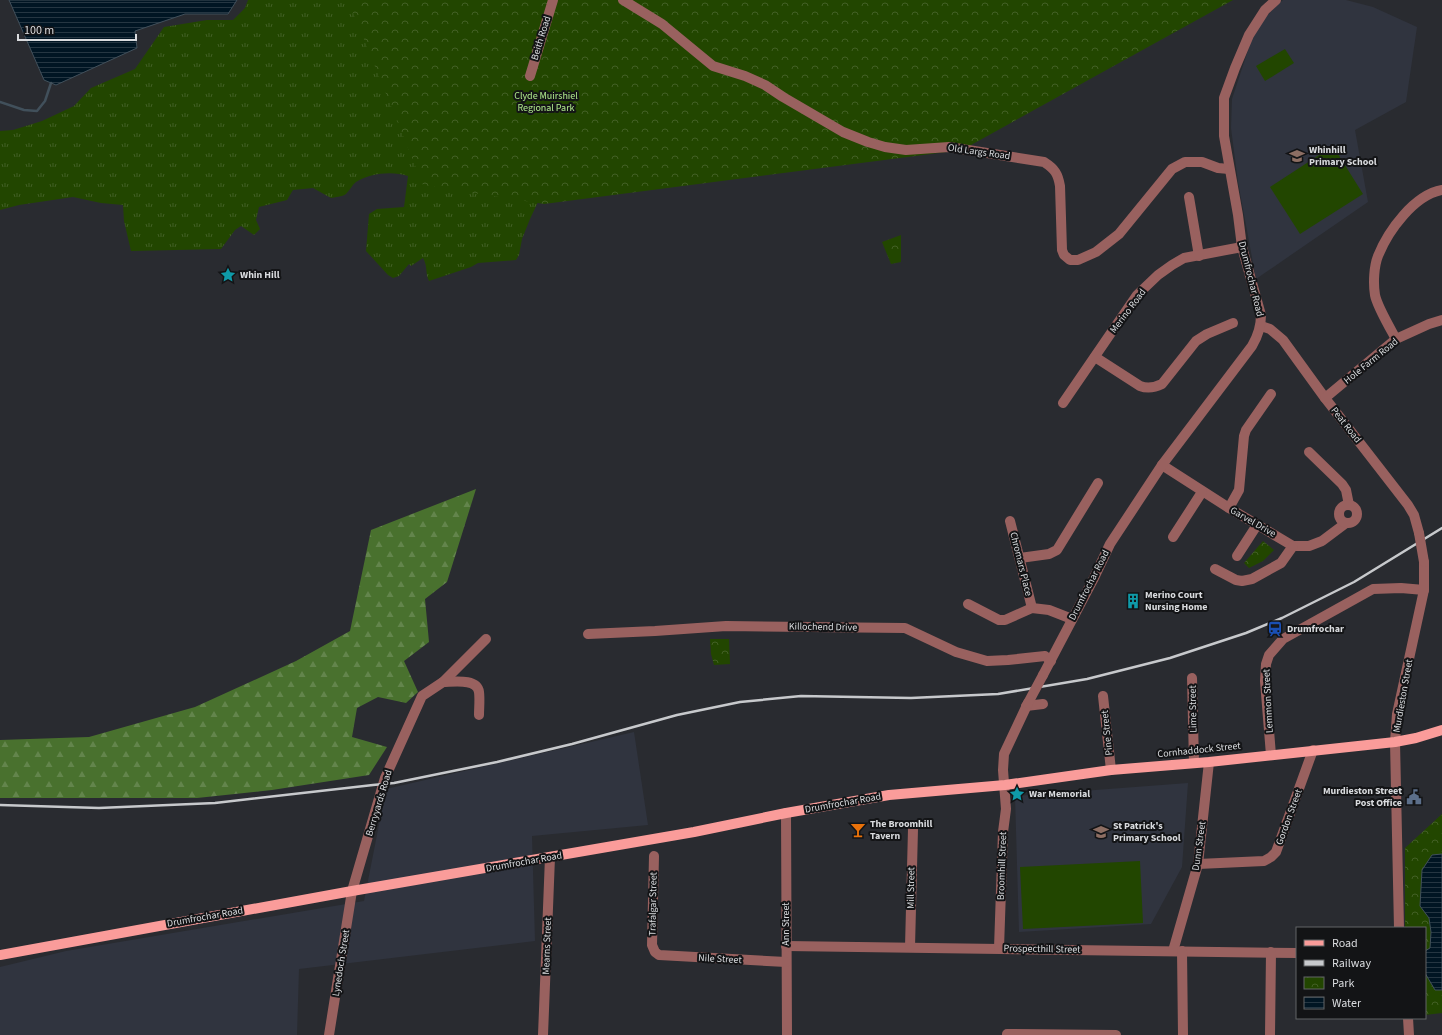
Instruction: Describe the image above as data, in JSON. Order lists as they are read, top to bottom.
{
  "streets": {
    "main road": ["Drumfrochar Road", "Cornhaddock Street"],
    "street": [
      "Beith Road",
      "Old Largs Road",
      "Merino Road",
      "Hole Farm Road",
      "Peat Road",
      "Garvel Drive",
      "Chromars Place",
      "Killochend Drive",
      "Murdieston Street",
      "Lemmon Street",
      "Lime Street",
      "Pine Street",
      "Berryyards Road",
      "Gordon Street",
      "Dunn Street",
      "Broomhill Street",
      "Mill Street",
      "Trafalgar Street",
      "Ann Street",
      "Mearns Street",
      "Prospecthill Street",
      "Nile Street",
      "Lynedoch Street"
    ]
  },
  "crossings": [
    ["Old Largs Road", "Drumfrochar Road"],
    ["Drumfrochar Road", "Merino Road"],
    ["Drumfrochar Road", "Peat Road"],
    ["Drumfrochar Road", "Garvel Drive"],
    ["Drumfrochar Road", "Killochend Drive"],
    ["Drumfrochar Road", "Cornhaddock Street"],
    ["Drumfrochar Road", "Berryyards Road"],
    ["Drumfrochar Road", "Broomhill Street"],
    ["Drumfrochar Road", "Ann Street"],
    ["Drumfrochar Road", "Mearns Street"],
    ["Drumfrochar Road", "Lynedoch Street"],
    ["Hole Farm Road", "Peat Road"],
    ["Peat Road", "Murdieston Street"],
    ["Murdieston Street", "Lemmon Street"],
    ["Murdieston Street", "Cornhaddock Street"],
    ["Lemmon Street", "Cornhaddock Street"],
    ["Lime Street", "Cornhaddock Street"],
    ["Pine Street", "Cornhaddock Street"],
    ["Cornhaddock Street", "Gordon Street"],
    ["Cornhaddock Street", "Dunn Street"],
    ["Cornhaddock Street", "Broomhill Street"],
    ["Berryyards Road", "Lynedoch Street"],
    ["Gordon Street", "Dunn Street"],
    ["Dunn Street", "Prospecthill Street"],
    ["Broomhill Street", "Prospecthill Street"],
    ["Mill Street", "Prospecthill Street"],
    ["Trafalgar Street", "Nile Street"],
    ["Ann Street", "Prospecthill Street"],
    ["Ann Street", "Nile Street"]
  ],
  "parks": ["Clyde Muirshiel Regional Park"],
  "places": {
    "school or university": ["Whinhill Primary School", "St Patrick's Primary School"],
    "place": ["Whin Hill", "War Memorial"],
    "building": ["Merino Court Nursing Home"],
    "station": ["Drumfrochar"],
    "public building": ["Murdieston Street Post Office"],
    "bar": ["The Broomhill Tavern"]
  },
  "legend": [
    "Road",
    "Railway",
    "Park",
    "Water"
  ],
  "scale_bar": "100 m"
}
